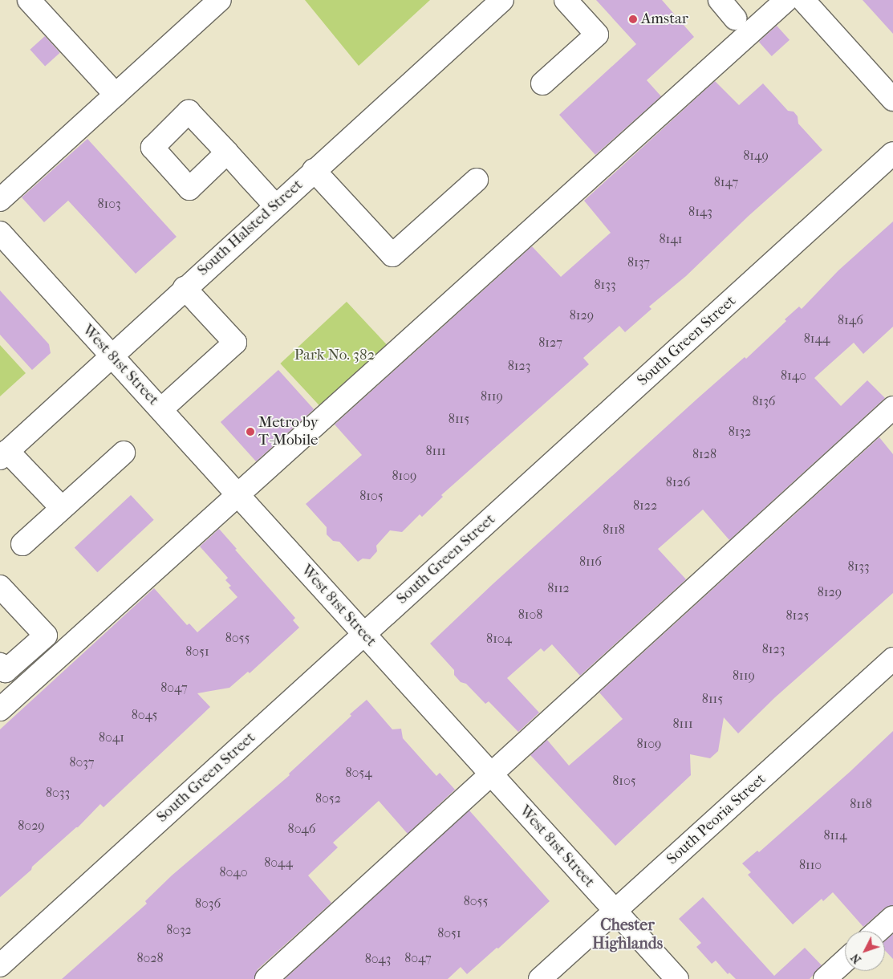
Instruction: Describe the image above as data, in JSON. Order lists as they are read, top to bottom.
{
  "streets": {
    "street": [
      "South Halsted Street",
      "South Green Street",
      "West 81st Street",
      "South Peoria Street"
    ]
  },
  "crossings": [
    ["South Halsted Street", "West 81st Street"],
    ["South Green Street", "West 81st Street"],
    ["West 81st Street", "South Peoria Street"]
  ],
  "districts": ["Chester Highlands"],
  "parks": ["Park No. 382"],
  "places": ["Amstar", "Metro by T-Mobile"],
  "house_numbers": [
    "8149",
    "8147",
    "8103",
    "8143",
    "8141",
    "8137",
    "8133",
    "8129",
    "8146",
    "8144",
    "8127",
    "8123",
    "8140",
    "8119",
    "8136",
    "8115",
    "8132",
    "8111",
    "8128",
    "8109",
    "8126",
    "8105",
    "8122",
    "8118",
    "8116",
    "8133",
    "8112",
    "8129",
    "8108",
    "8125",
    "8055",
    "8104",
    "8123",
    "8051",
    "8119",
    "8047",
    "8115",
    "8045",
    "8111",
    "8041",
    "8109",
    "8037",
    "8054",
    "8105",
    "8033",
    "8052",
    "8118",
    "8029",
    "8046",
    "8114",
    "8044",
    "8110",
    "8040",
    "8055",
    "8036",
    "8032",
    "8051",
    "8028",
    "8047",
    "8043"
  ],
  "north": "bottom left"
}
